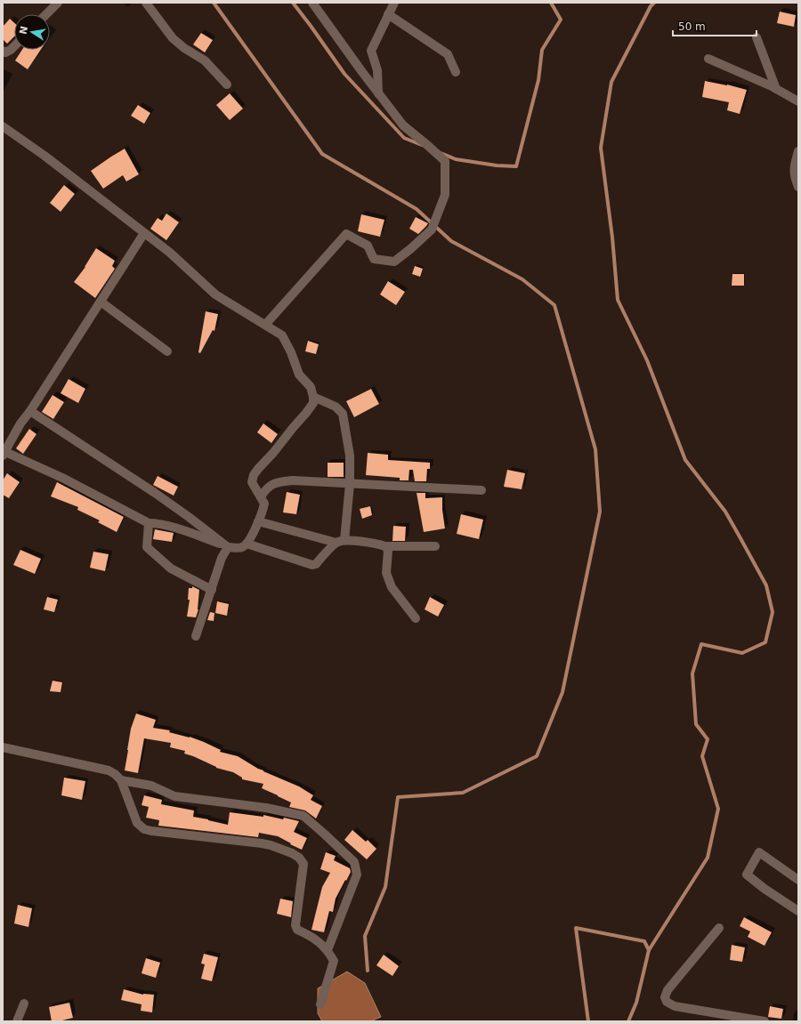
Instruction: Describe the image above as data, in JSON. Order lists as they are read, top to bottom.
{
  "scale_bar": "50 m",
  "north": "left"
}
